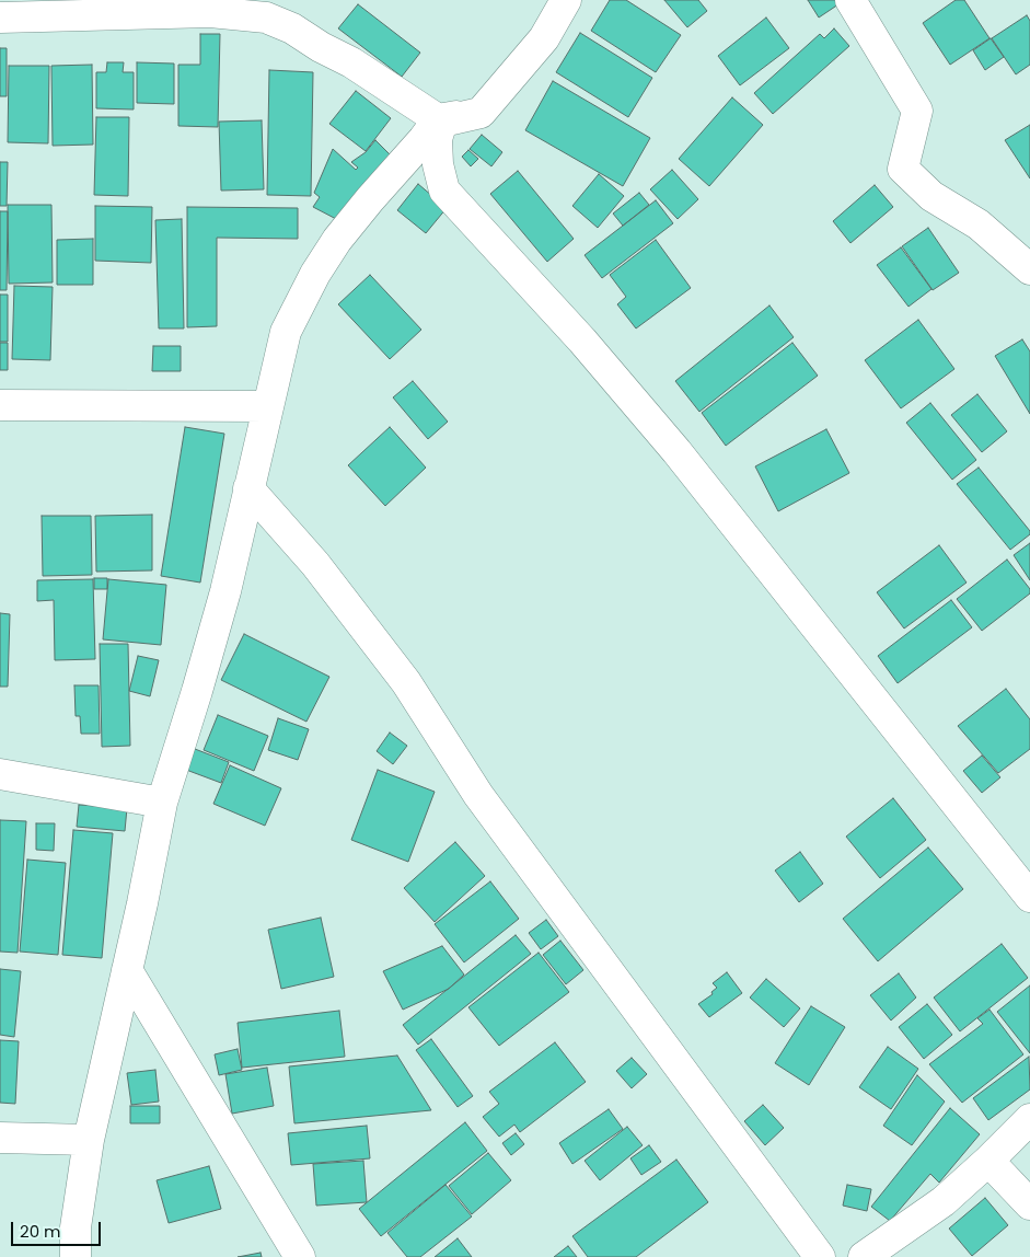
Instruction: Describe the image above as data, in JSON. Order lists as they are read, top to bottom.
{
  "scale_bar": "20 m"
}
